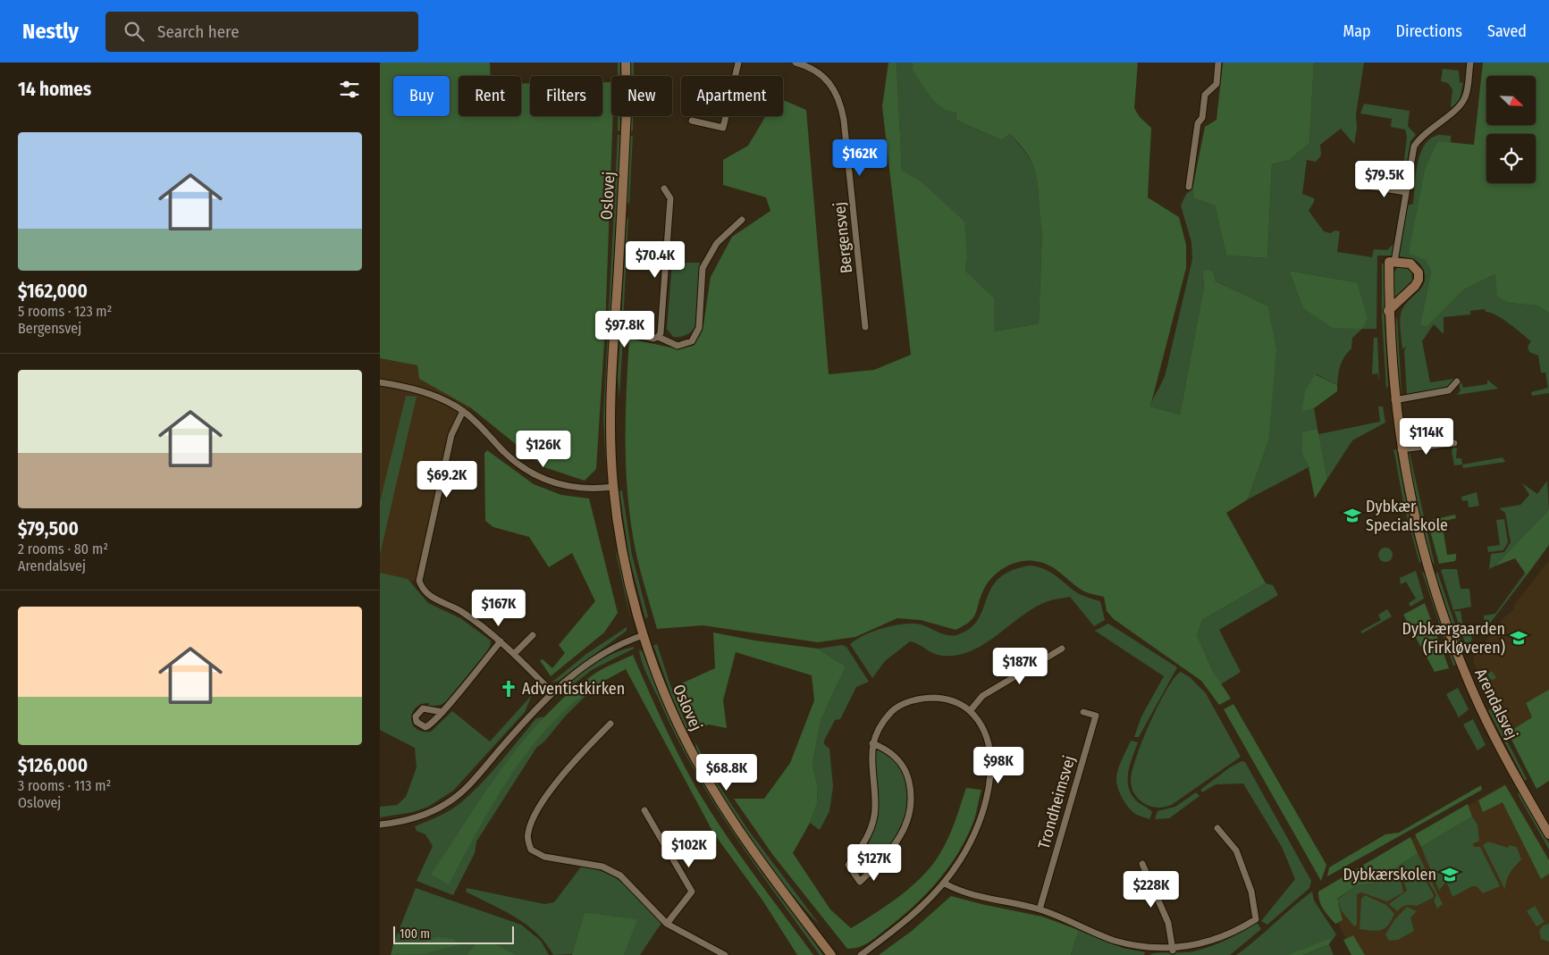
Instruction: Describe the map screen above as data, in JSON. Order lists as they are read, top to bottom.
{
  "streets": {
    "street": [
      "Oslovej",
      "Bergensvej",
      "Arendalsvej",
      "Trondheimsvej"
    ]
  },
  "places": {
    "school or university": ["Dybkær Specialskole", "Dybkærgaarden (Firkløveren)", "Dybkærskolen"],
    "church": ["Adventistkirken"]
  },
  "scale_bar": "100 m",
  "north": "bottom right",
  "page": {
    "header": "Nestly",
    "search": "Search here",
    "nav": ["Map", "Directions", "Saved"],
    "heading": "14 homes",
    "chip": [
      "Buy",
      "Rent",
      "Filters",
      "New",
      "Apartment"
    ],
    "list": [
      {
        "name": "$162,000",
        "note": "5 rooms · 123 m² · Bergensvej"
      },
      {
        "name": "$79,500",
        "note": "2 rooms · 80 m² · Arendalsvej"
      },
      {
        "name": "$126,000",
        "note": "3 rooms · 113 m² · Oslovej"
      }
    ],
    "price": [
      "$162K",
      "$79.5K",
      "$70.4K",
      "$97.8K",
      "$114K",
      "$126K",
      "$69.2K",
      "$167K",
      "$187K",
      "$98K",
      "$68.8K",
      "$102K",
      "$127K",
      "$228K"
    ],
    "scale": "100 m"
  }
}
